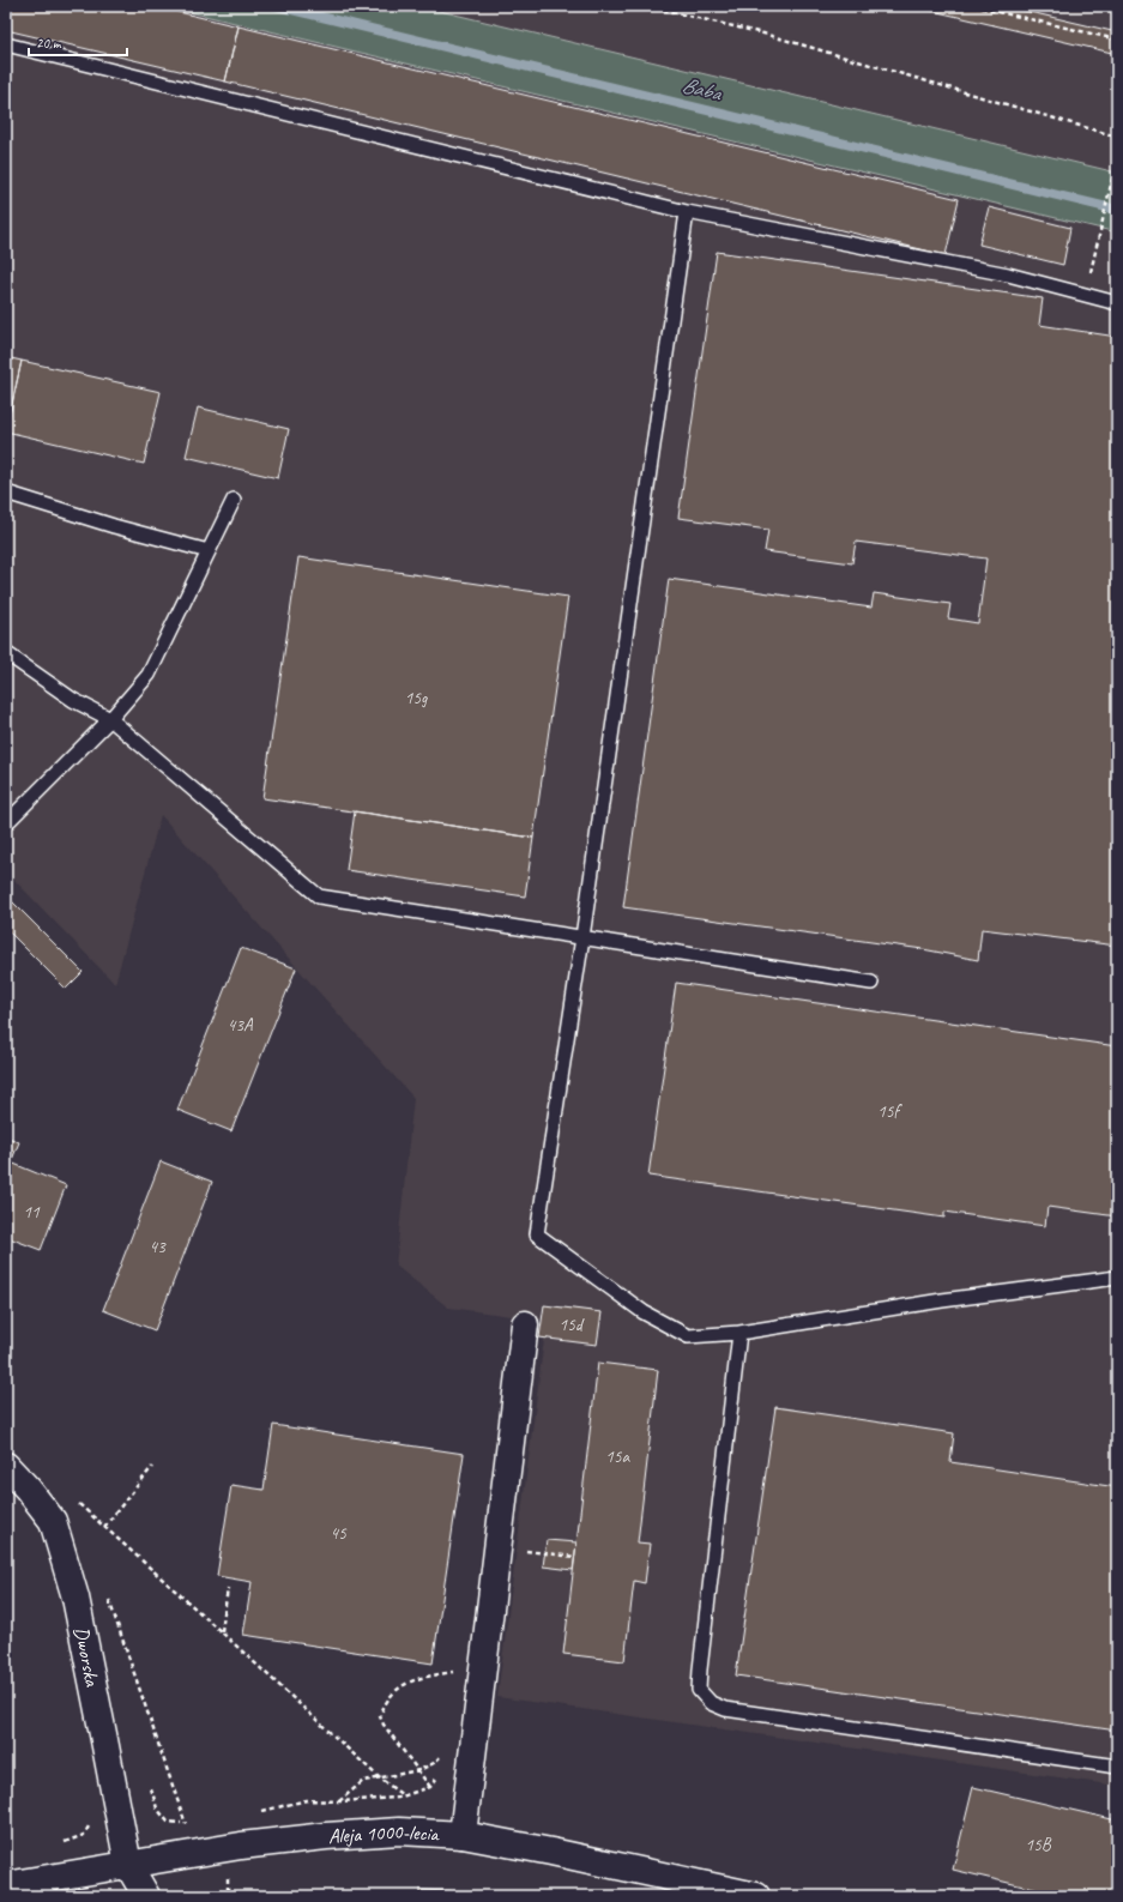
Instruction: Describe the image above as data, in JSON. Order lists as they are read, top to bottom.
{
  "streets": {
    "street": ["Dworska", "Aleja 1000-lecia"]
  },
  "crossings": [
    ["Dworska", "Aleja 1000-lecia"]
  ],
  "water": ["Baba"],
  "house_numbers": [
    "15g",
    "43A",
    "15f",
    "11",
    "43",
    "15d",
    "15a",
    "45",
    "15B"
  ],
  "scale_bar": "20 m"
}
